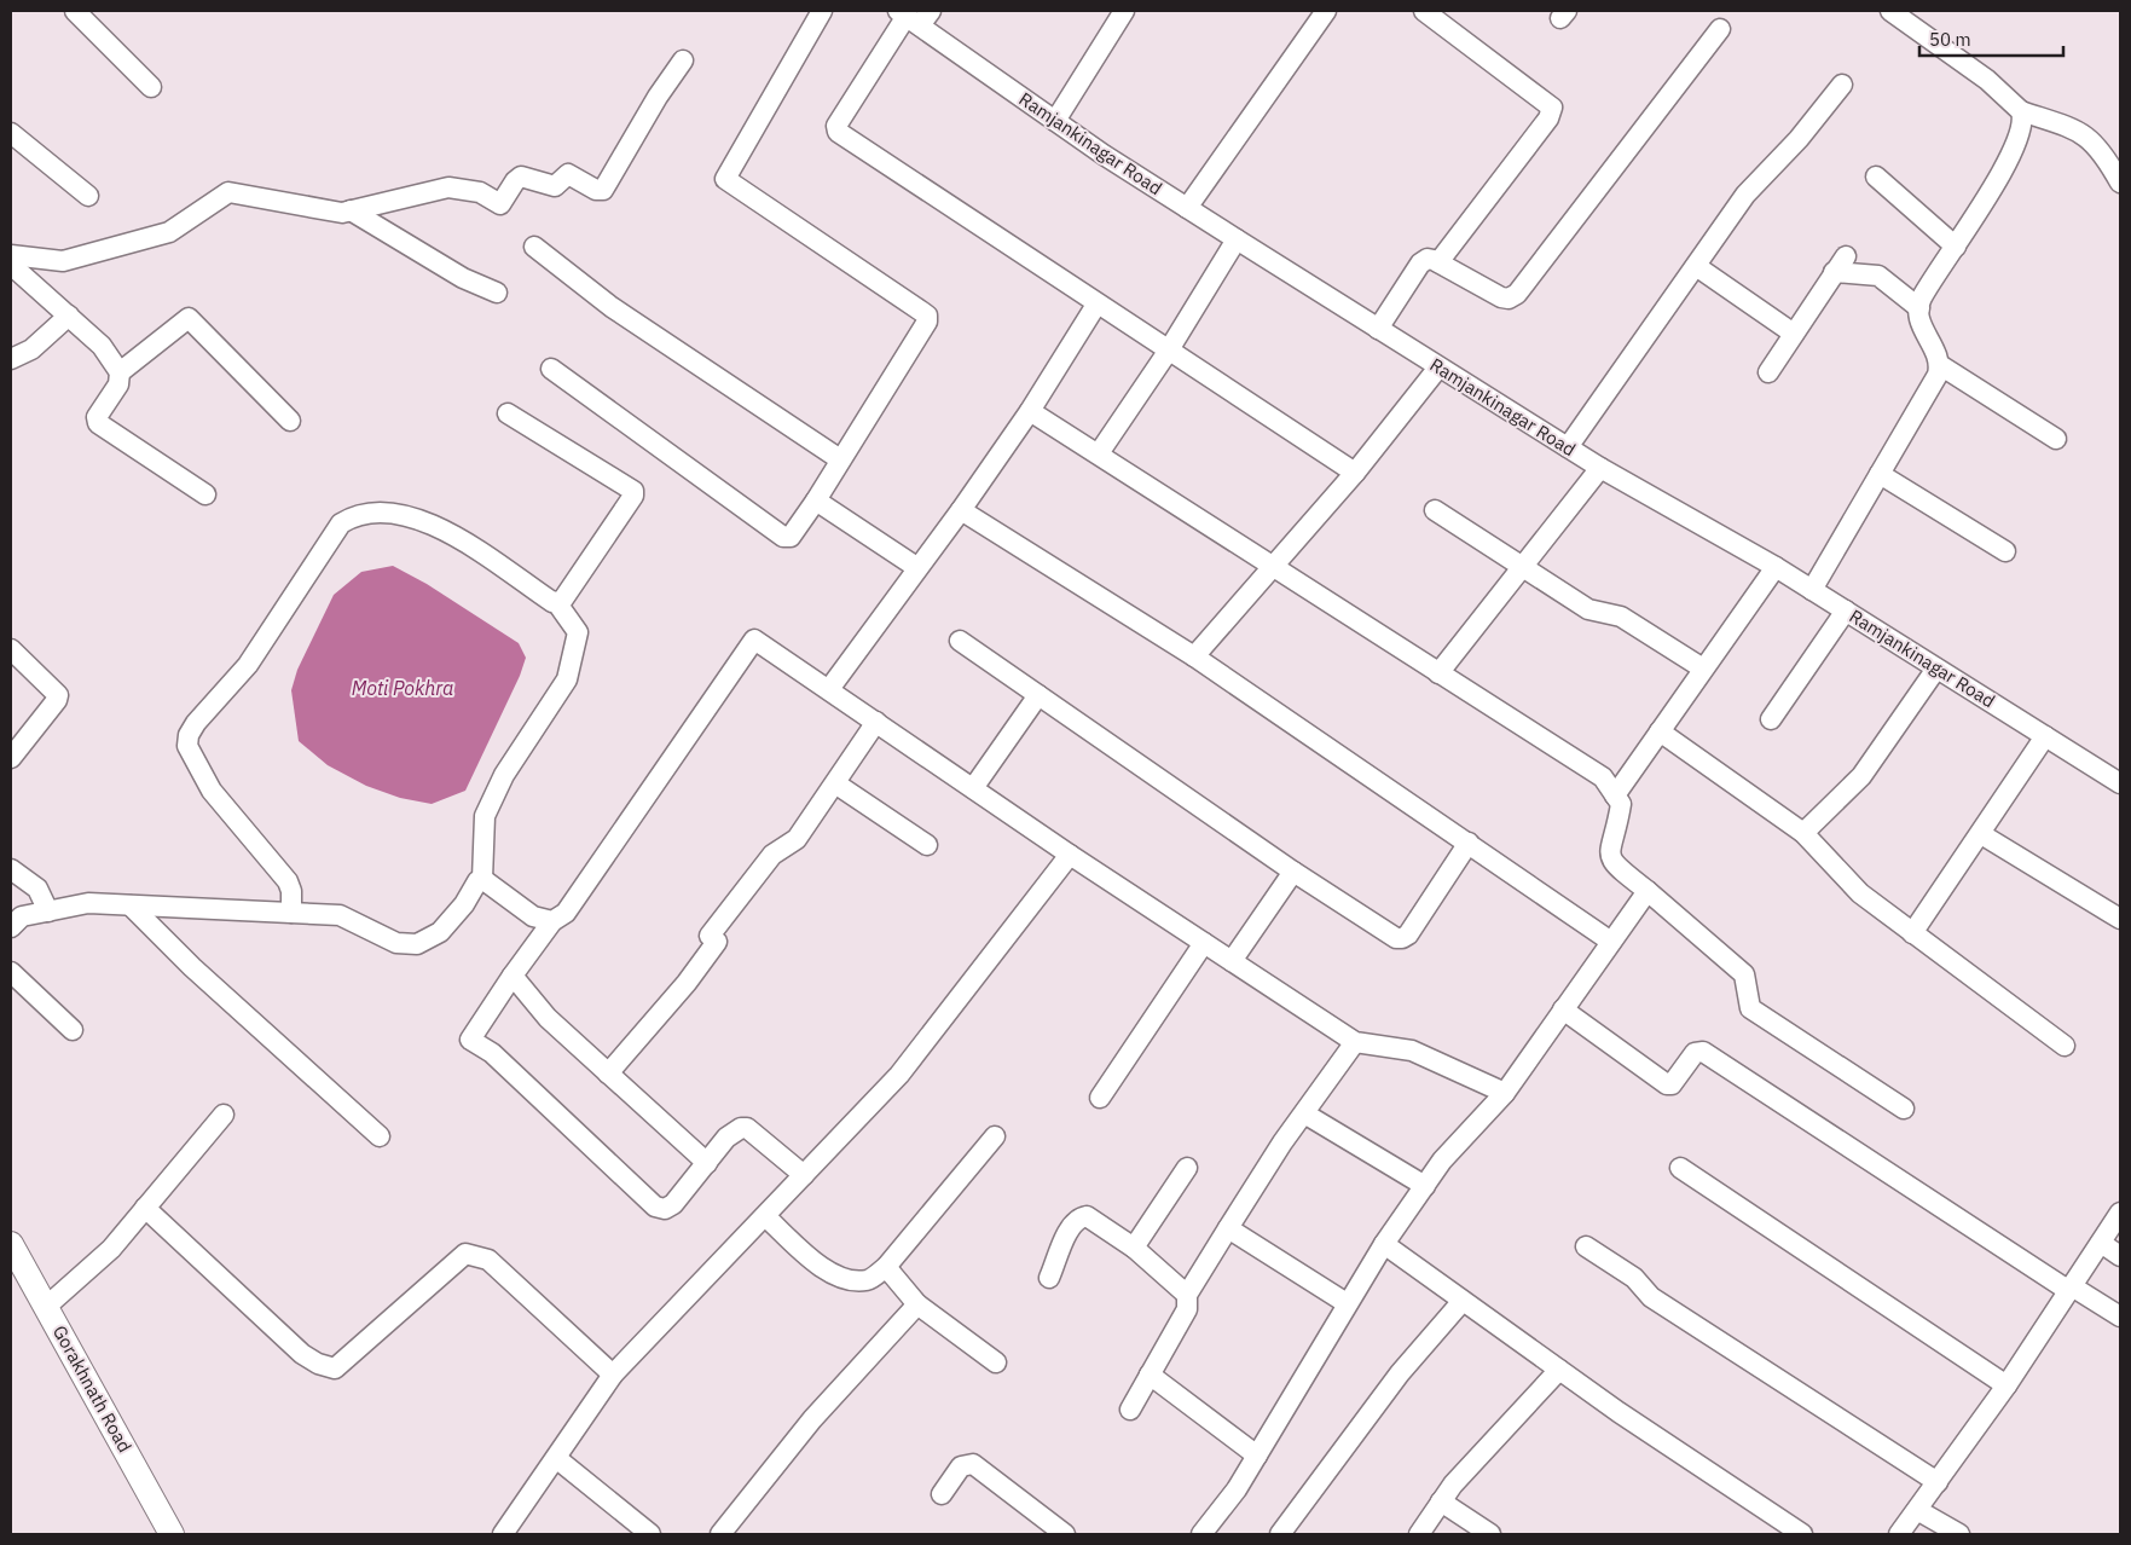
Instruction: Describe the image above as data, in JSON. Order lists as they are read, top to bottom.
{
  "streets": {
    "main road": ["Gorakhnath Road"],
    "street": ["Ramjankinagar Road"]
  },
  "water": ["Moti Pokhra"],
  "scale_bar": "50 m"
}
